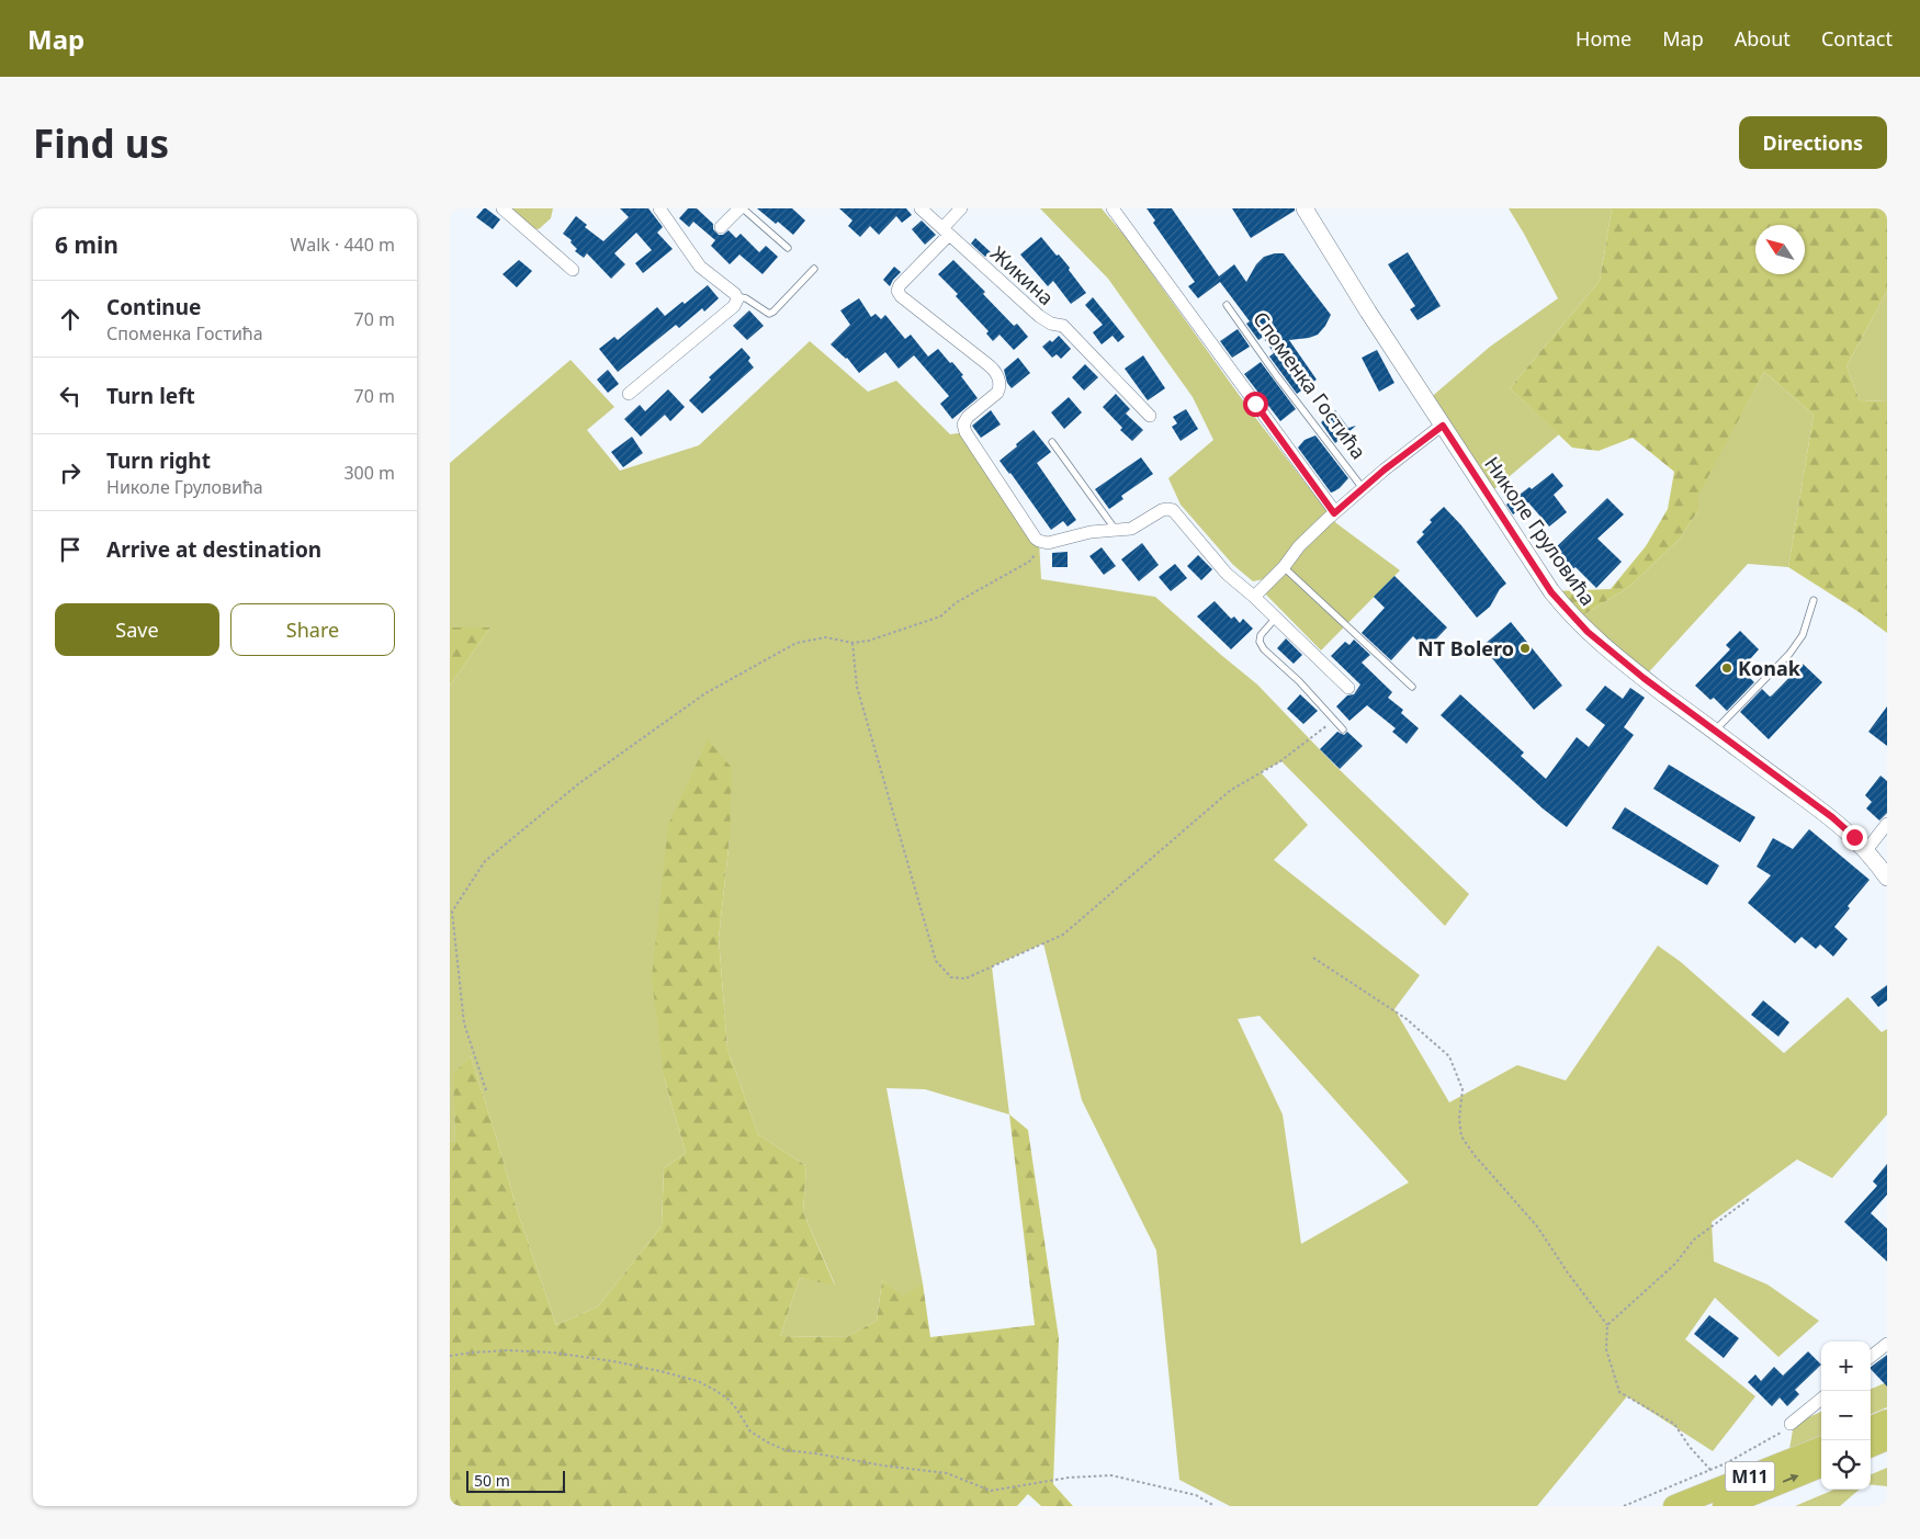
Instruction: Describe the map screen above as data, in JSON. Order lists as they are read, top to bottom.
{
  "streets": {
    "highway": ["M11"],
    "street": ["Жикина", "Николе Груловића"],
    "lane": ["Споменка Гостића"]
  },
  "places": ["NT Bolero", "Konak"],
  "scale_bar": "50 m",
  "north": "top left",
  "page": {
    "header": "Map",
    "nav": [
      "Home",
      "Map",
      "About",
      "Contact"
    ],
    "buttons": [
      "Directions",
      ["Save", "Share"]
    ],
    "title": "Find us",
    "heading": ["6 min", "Walk · 440 m"],
    "list": [
      ["Continue", "Споменка Гостића", "70 m"],
      ["Turn left", "70 m"],
      ["Turn right", "Николе Груловића", "300 m"],
      "Arrive at destination"
    ],
    "map_buttons": ["+", "−"],
    "scale": "50 m"
  }
}
